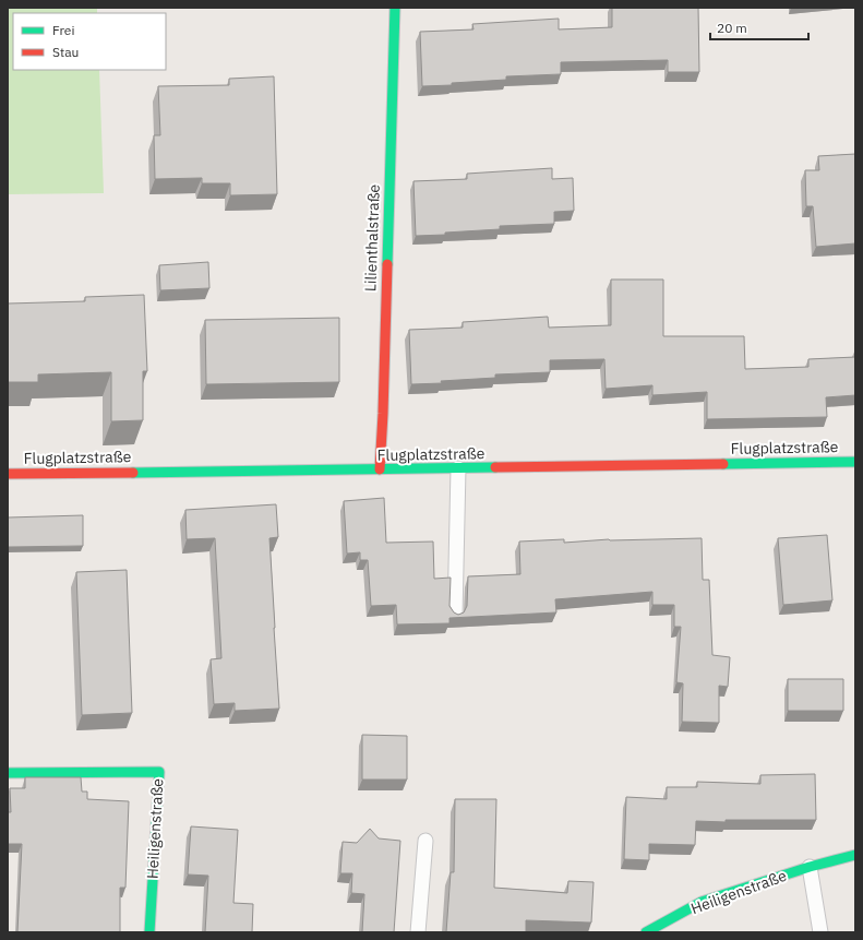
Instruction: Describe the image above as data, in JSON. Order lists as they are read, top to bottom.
{
  "streets": {
    "street": ["Lilienthalstraße", "Flugplatzstraße", "Heiligenstraße"]
  },
  "crossings": [
    ["Lilienthalstraße", "Flugplatzstraße"]
  ],
  "legend": ["Frei", "Stau"],
  "scale_bar": "20 m"
}
